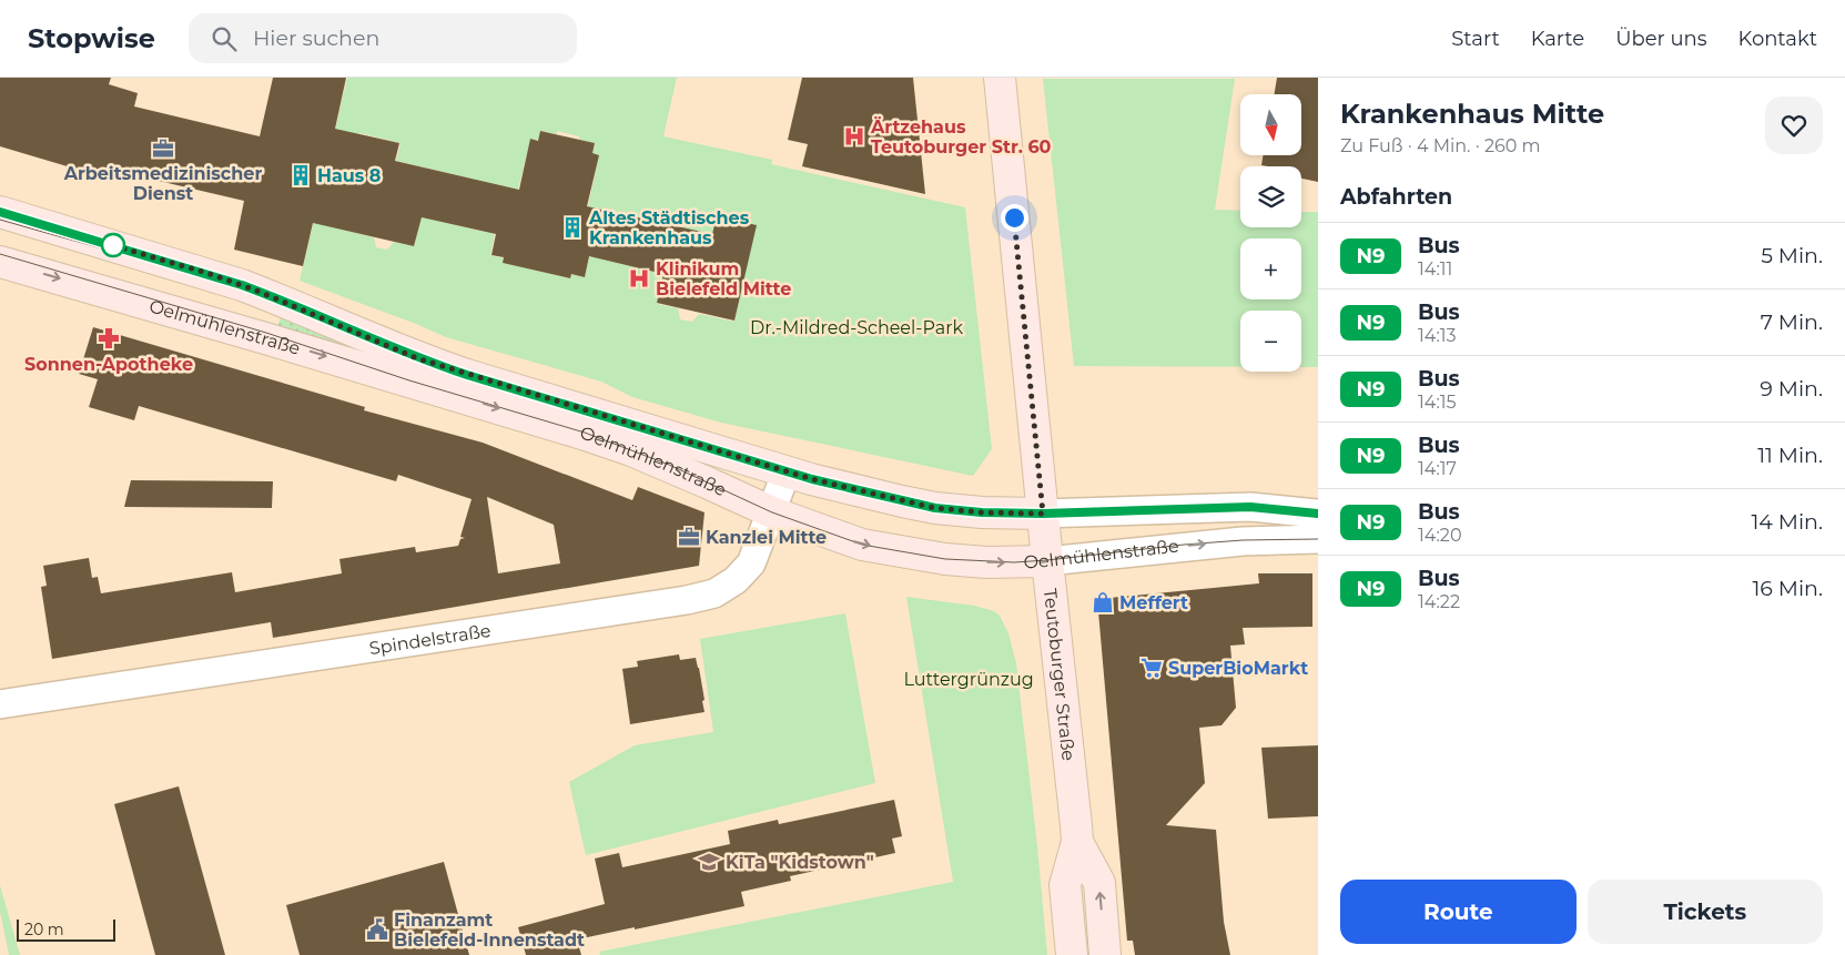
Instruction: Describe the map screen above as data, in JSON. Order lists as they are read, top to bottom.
{
  "streets": {
    "street": ["Oelmühlenstraße", "Spindelstraße", "Teutoburger Straße"]
  },
  "crossings": [
    ["Oelmühlenstraße", "Spindelstraße"],
    ["Oelmühlenstraße", "Teutoburger Straße"]
  ],
  "parks": ["Dr.-Mildred-Scheel-Park", "Luttergrünzug"],
  "places": {
    "hospital": ["Ärtzehaus Teutoburger Str. 60", "Klinikum Bielefeld Mitte"],
    "office": ["Arbeitsmedizinischer Dienst", "Kanzlei Mitte"],
    "building": ["Haus 8", "Altes Städtisches Krankenhaus"],
    "pharmacy": ["Sonnen-Apotheke"],
    "shop": ["Meffert"],
    "supermarket": ["SuperBioMarkt"],
    "school or university": ["KiTa \"Kidstown\""],
    "public building": ["Finanzamt Bielefeld-Innenstadt"]
  },
  "lines": ["bus line N9"],
  "scale_bar": "20 m",
  "north": "bottom",
  "page": {
    "header": "Stopwise",
    "search": "Hier suchen",
    "nav": [
      "Start",
      "Karte",
      "Über uns",
      "Kontakt"
    ],
    "heading": [
      ["Krankenhaus Mitte", "Zu Fuß · 4 Min. · 260 m"],
      "Abfahrten"
    ],
    "map_buttons": ["+", "−"],
    "list": [
      {
        "mark": "N9",
        "name": "Bus",
        "note": "14:11",
        "value": "5 Min."
      },
      {
        "mark": "N9",
        "name": "Bus",
        "note": "14:13",
        "value": "7 Min."
      },
      {
        "mark": "N9",
        "name": "Bus",
        "note": "14:15",
        "value": "9 Min."
      },
      {
        "mark": "N9",
        "name": "Bus",
        "note": "14:17",
        "value": "11 Min."
      },
      {
        "mark": "N9",
        "name": "Bus",
        "note": "14:20",
        "value": "14 Min."
      },
      {
        "mark": "N9",
        "name": "Bus",
        "note": "14:22",
        "value": "16 Min."
      }
    ],
    "buttons": ["Route", "Tickets"],
    "scale": "20 m"
  }
}
